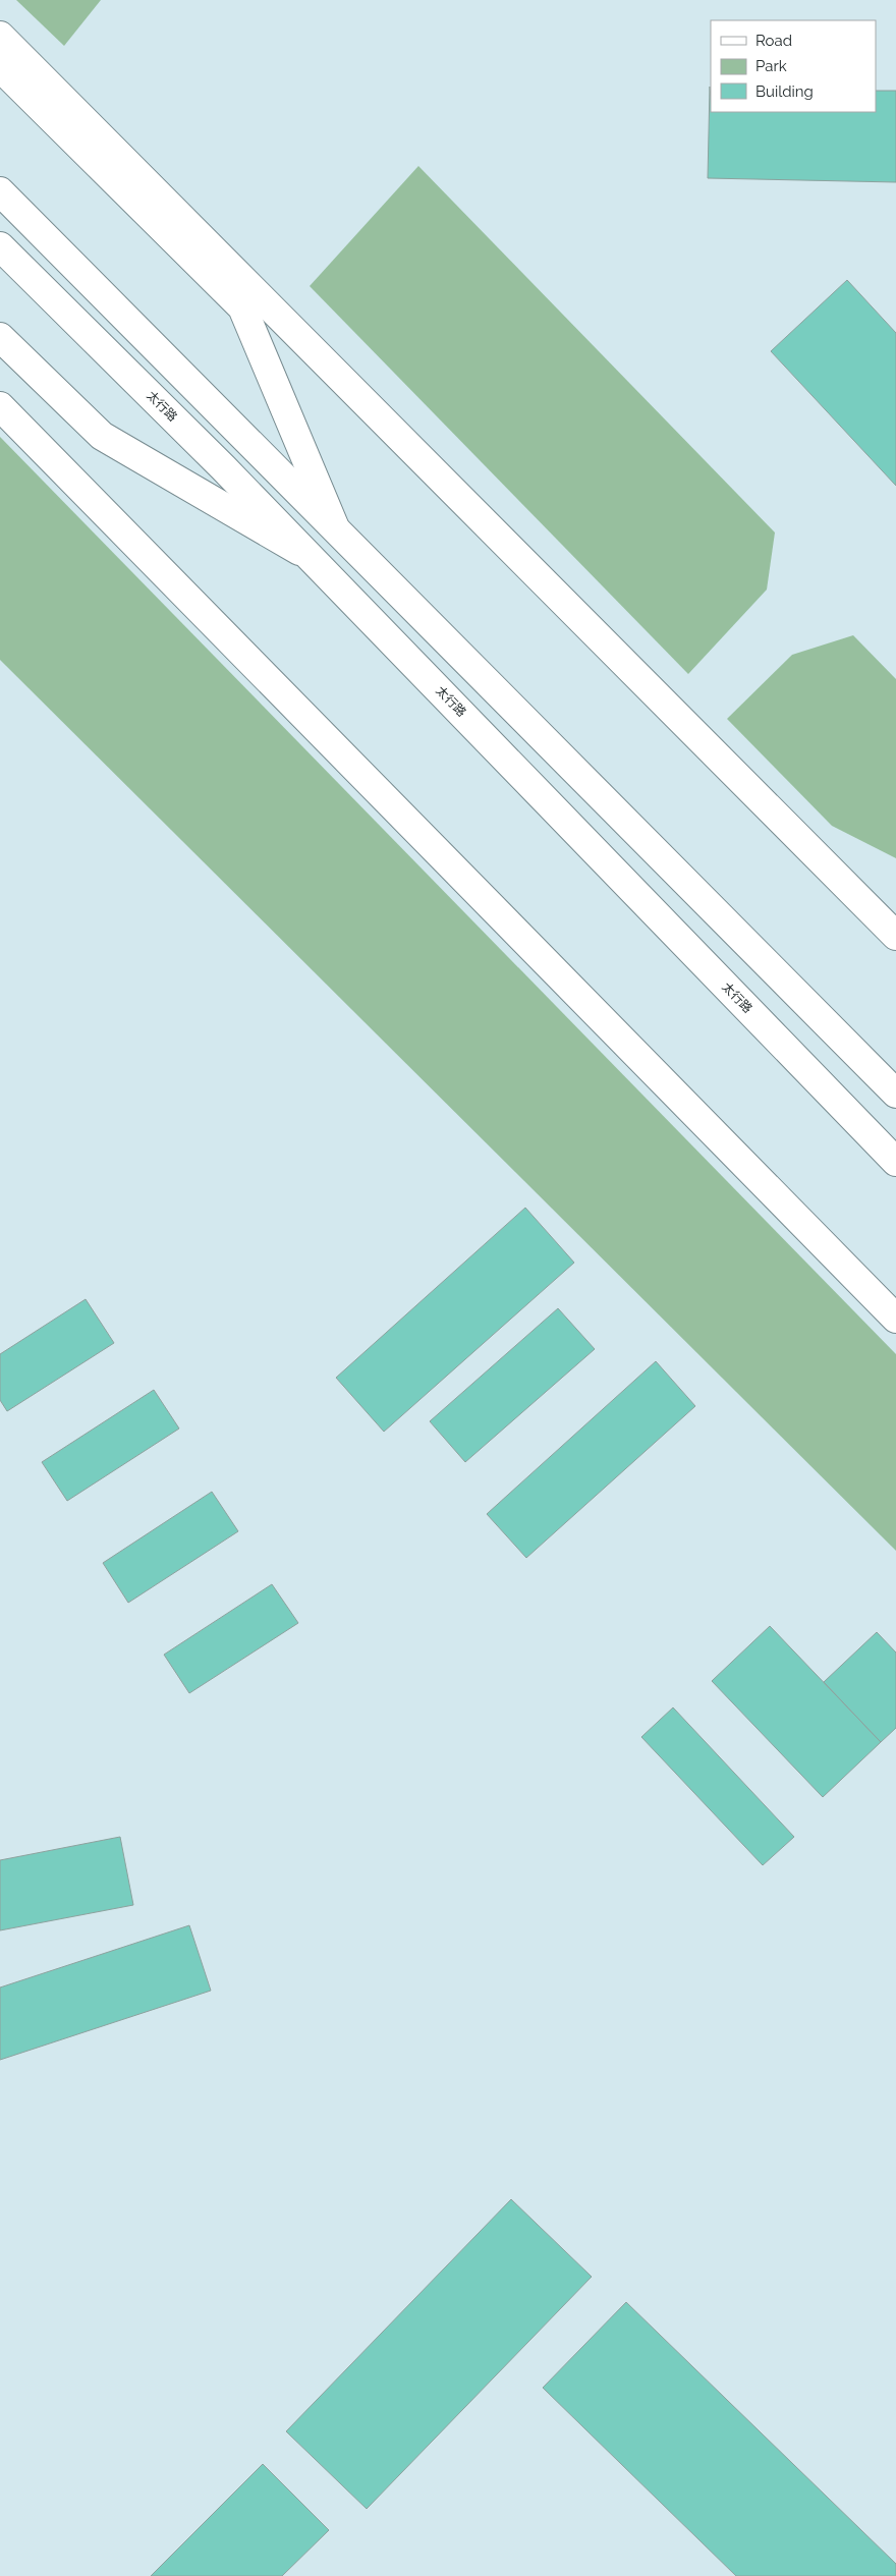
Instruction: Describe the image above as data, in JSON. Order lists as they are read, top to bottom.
{
  "streets": {
    "main road": ["太行路"]
  },
  "legend": ["Road", "Park", "Building"]
}
